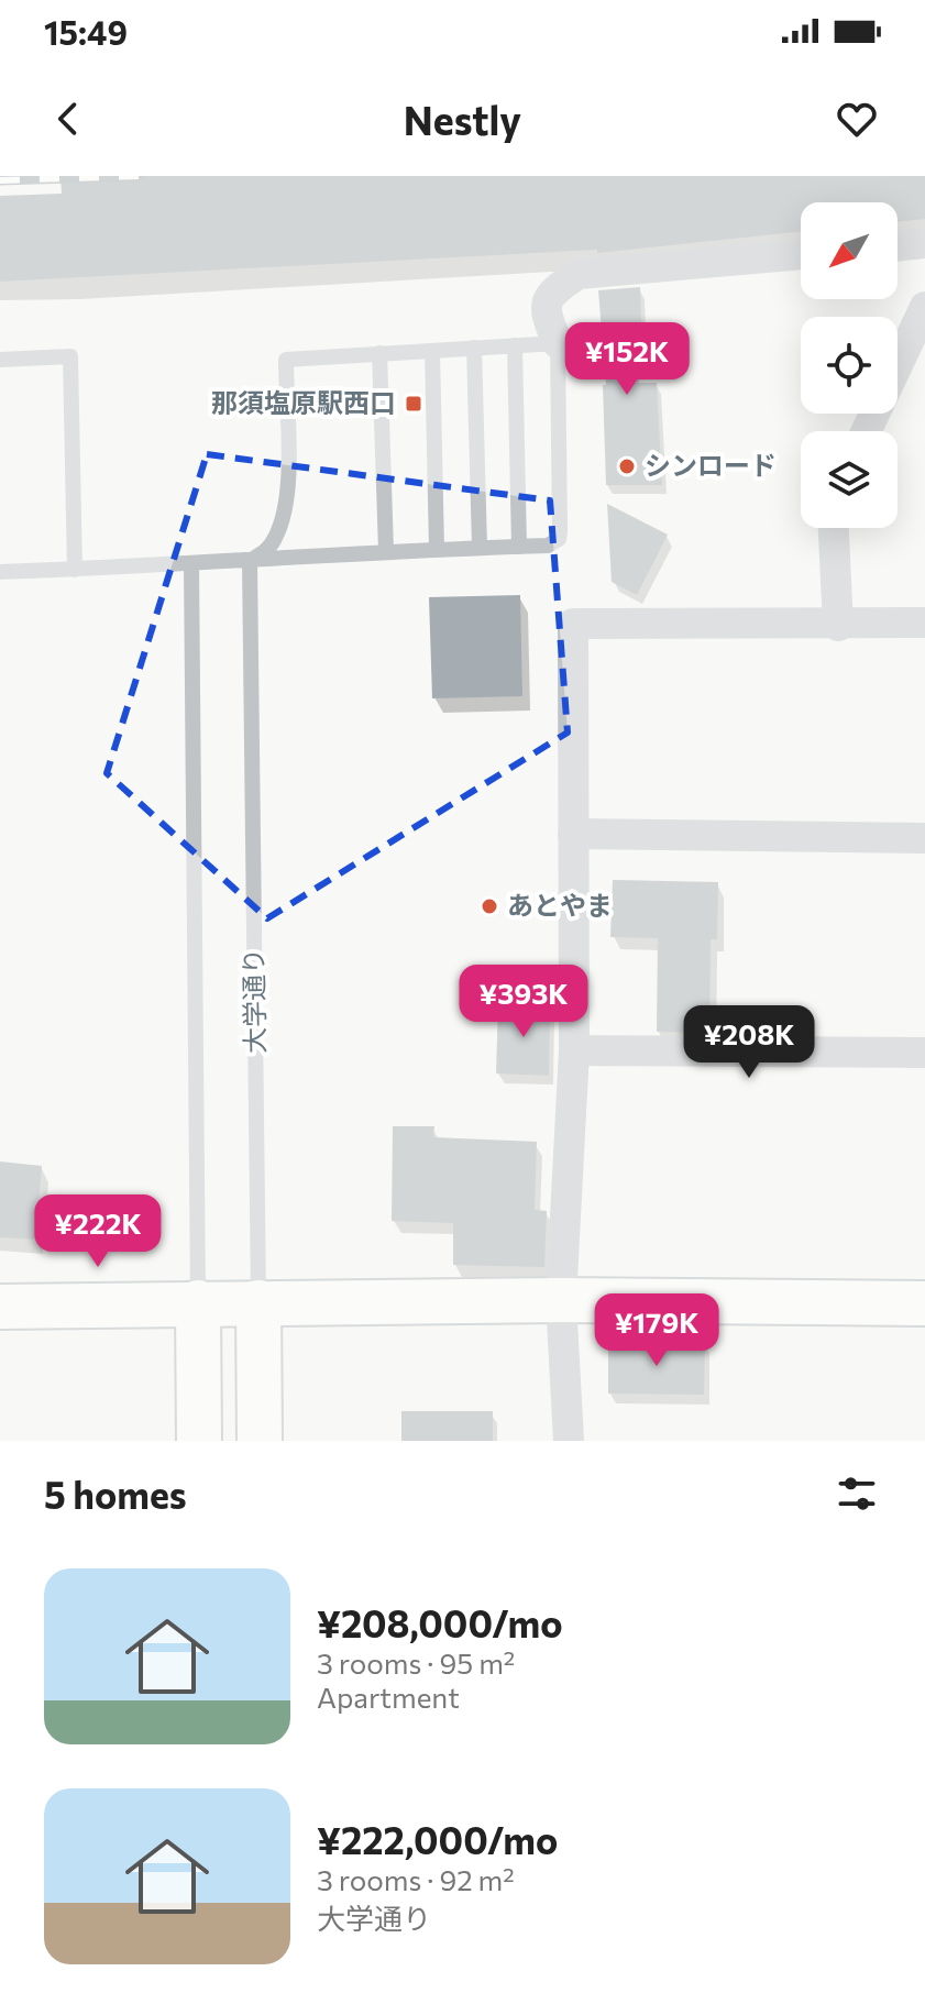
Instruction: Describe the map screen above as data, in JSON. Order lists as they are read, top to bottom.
{
  "streets": {
    "street": ["大学通り"]
  },
  "places": {
    "transit": ["那須塩原駅西口"],
    "other": ["シンロード", "あとやま"]
  },
  "north": "bottom left",
  "page": {
    "status": "15:49",
    "header": "Nestly",
    "price": [
      "¥152K",
      "¥393K",
      "¥208K",
      "¥222K",
      "¥179K"
    ],
    "heading": "5 homes",
    "list": [
      {
        "name": "¥208,000/mo",
        "note": "3 rooms · 95 m² · Apartment"
      },
      {
        "name": "¥222,000/mo",
        "note": "3 rooms · 92 m² · 大学通り"
      }
    ]
  }
}
